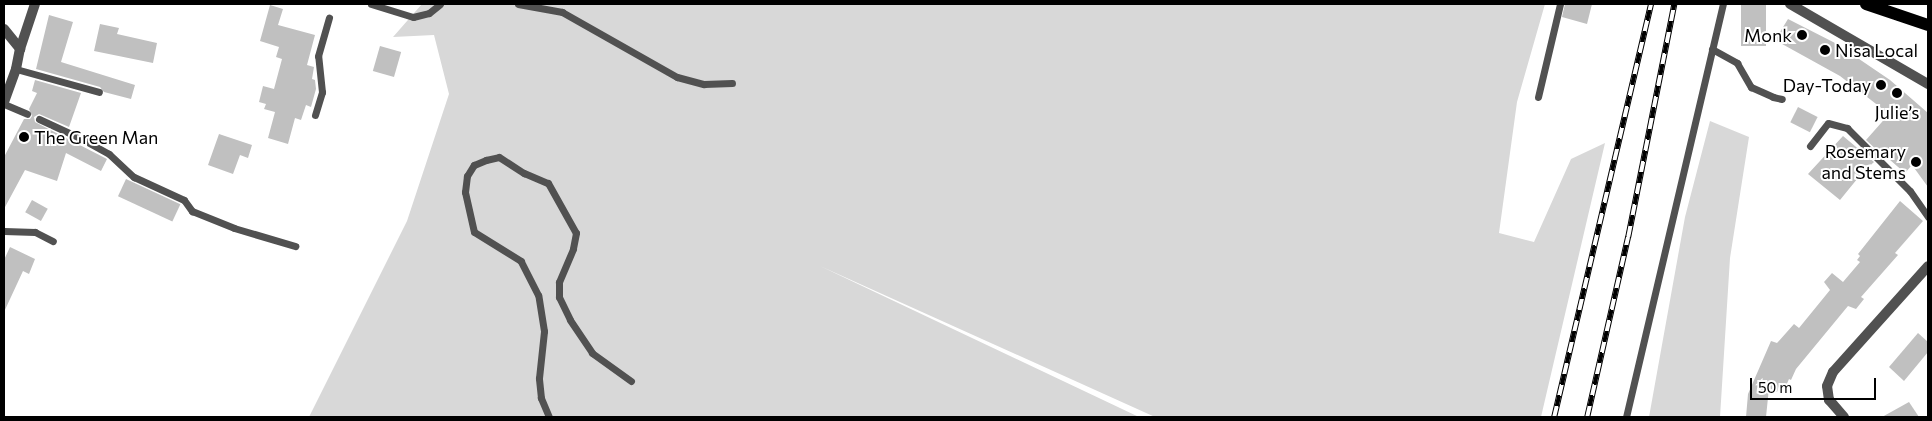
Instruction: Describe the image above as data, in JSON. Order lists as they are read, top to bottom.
{
  "places": [
    "Monk",
    "Nisa Local",
    "Day-Today",
    "Julie’s",
    "The Green Man",
    "Rosemary and Stems"
  ],
  "scale_bar": "50 m"
}
